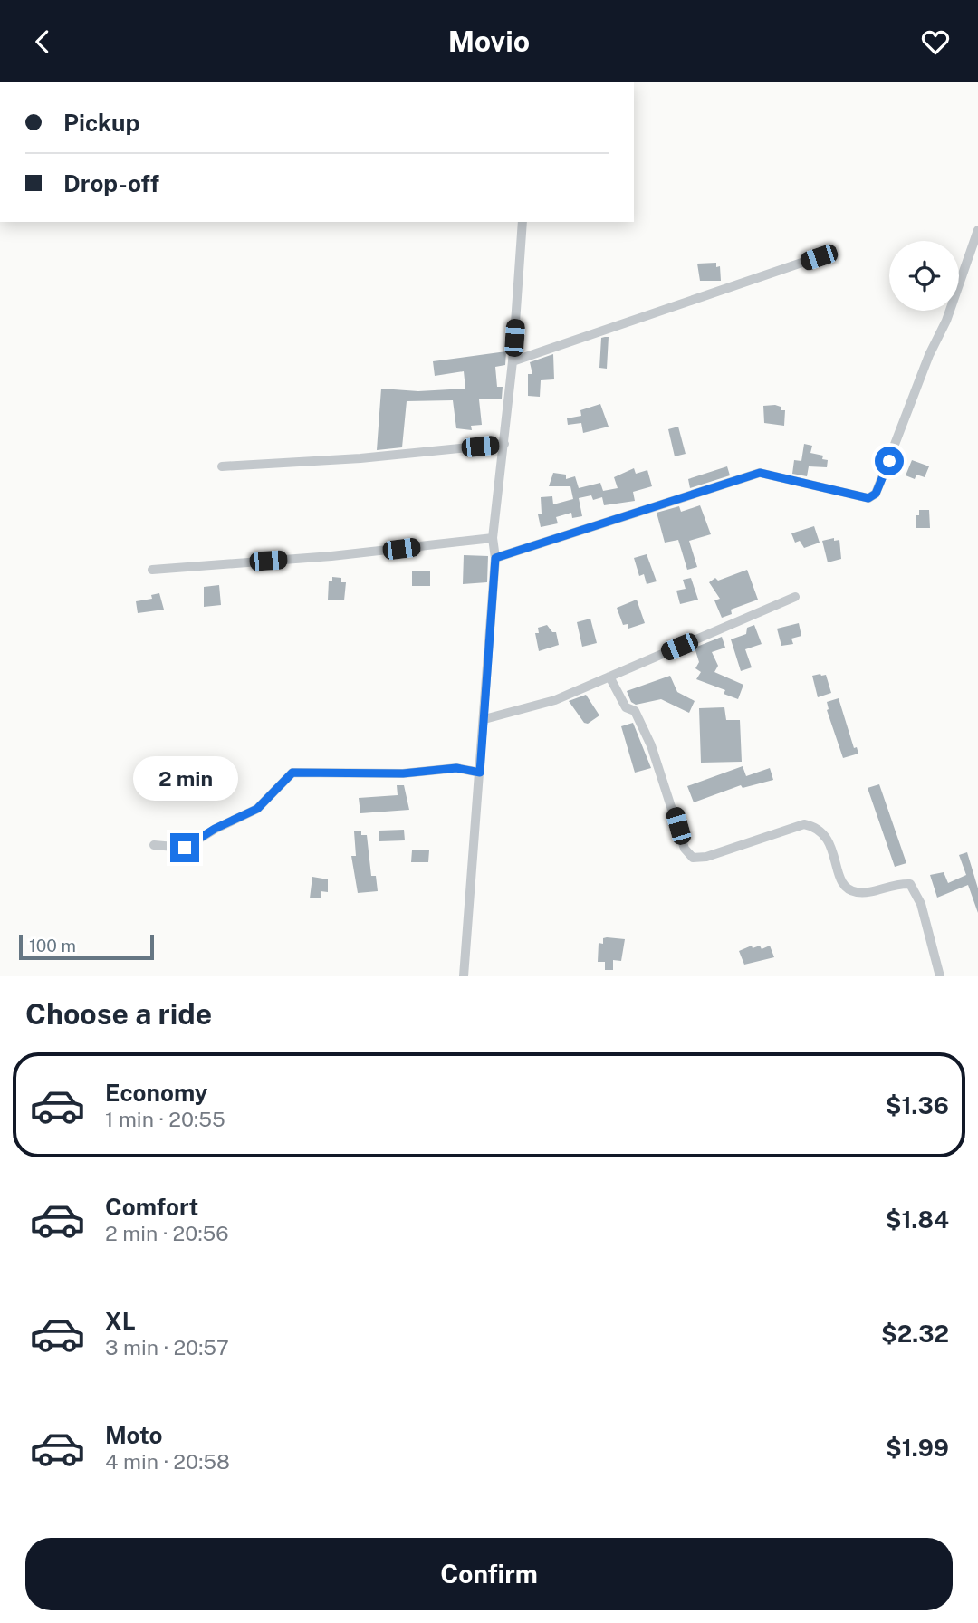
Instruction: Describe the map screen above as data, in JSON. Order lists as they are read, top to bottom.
{
  "scale_bar": "100 m",
  "page": {
    "header": "Movio",
    "banner": ["Pickup", "Drop-off"],
    "bubble": "2 min",
    "scale": "100 m",
    "heading": "Choose a ride",
    "list": [
      {
        "name": "Economy",
        "note": "1 min · 20:55",
        "value": "$1.36"
      },
      {
        "name": "Comfort",
        "note": "2 min · 20:56",
        "value": "$1.84"
      },
      {
        "name": "XL",
        "note": "3 min · 20:57",
        "value": "$2.32"
      },
      {
        "name": "Moto",
        "note": "4 min · 20:58",
        "value": "$1.99"
      }
    ],
    "buttons": "Confirm"
  }
}
